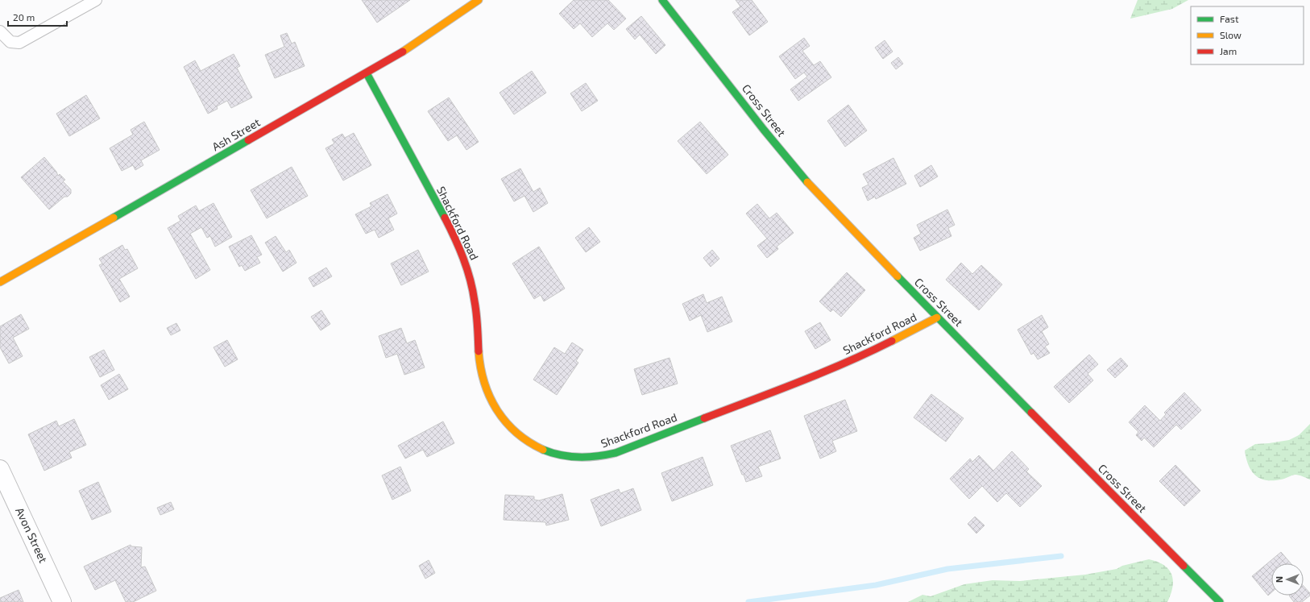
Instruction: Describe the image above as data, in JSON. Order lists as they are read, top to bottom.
{
  "streets": {
    "street": [
      "Cross Street",
      "Ash Street",
      "Shackford Road",
      "Avon Street"
    ]
  },
  "crossings": [
    ["Cross Street", "Shackford Road"],
    ["Ash Street", "Shackford Road"]
  ],
  "legend": ["Fast", "Slow", "Jam"],
  "scale_bar": "20 m",
  "north": "left"
}
